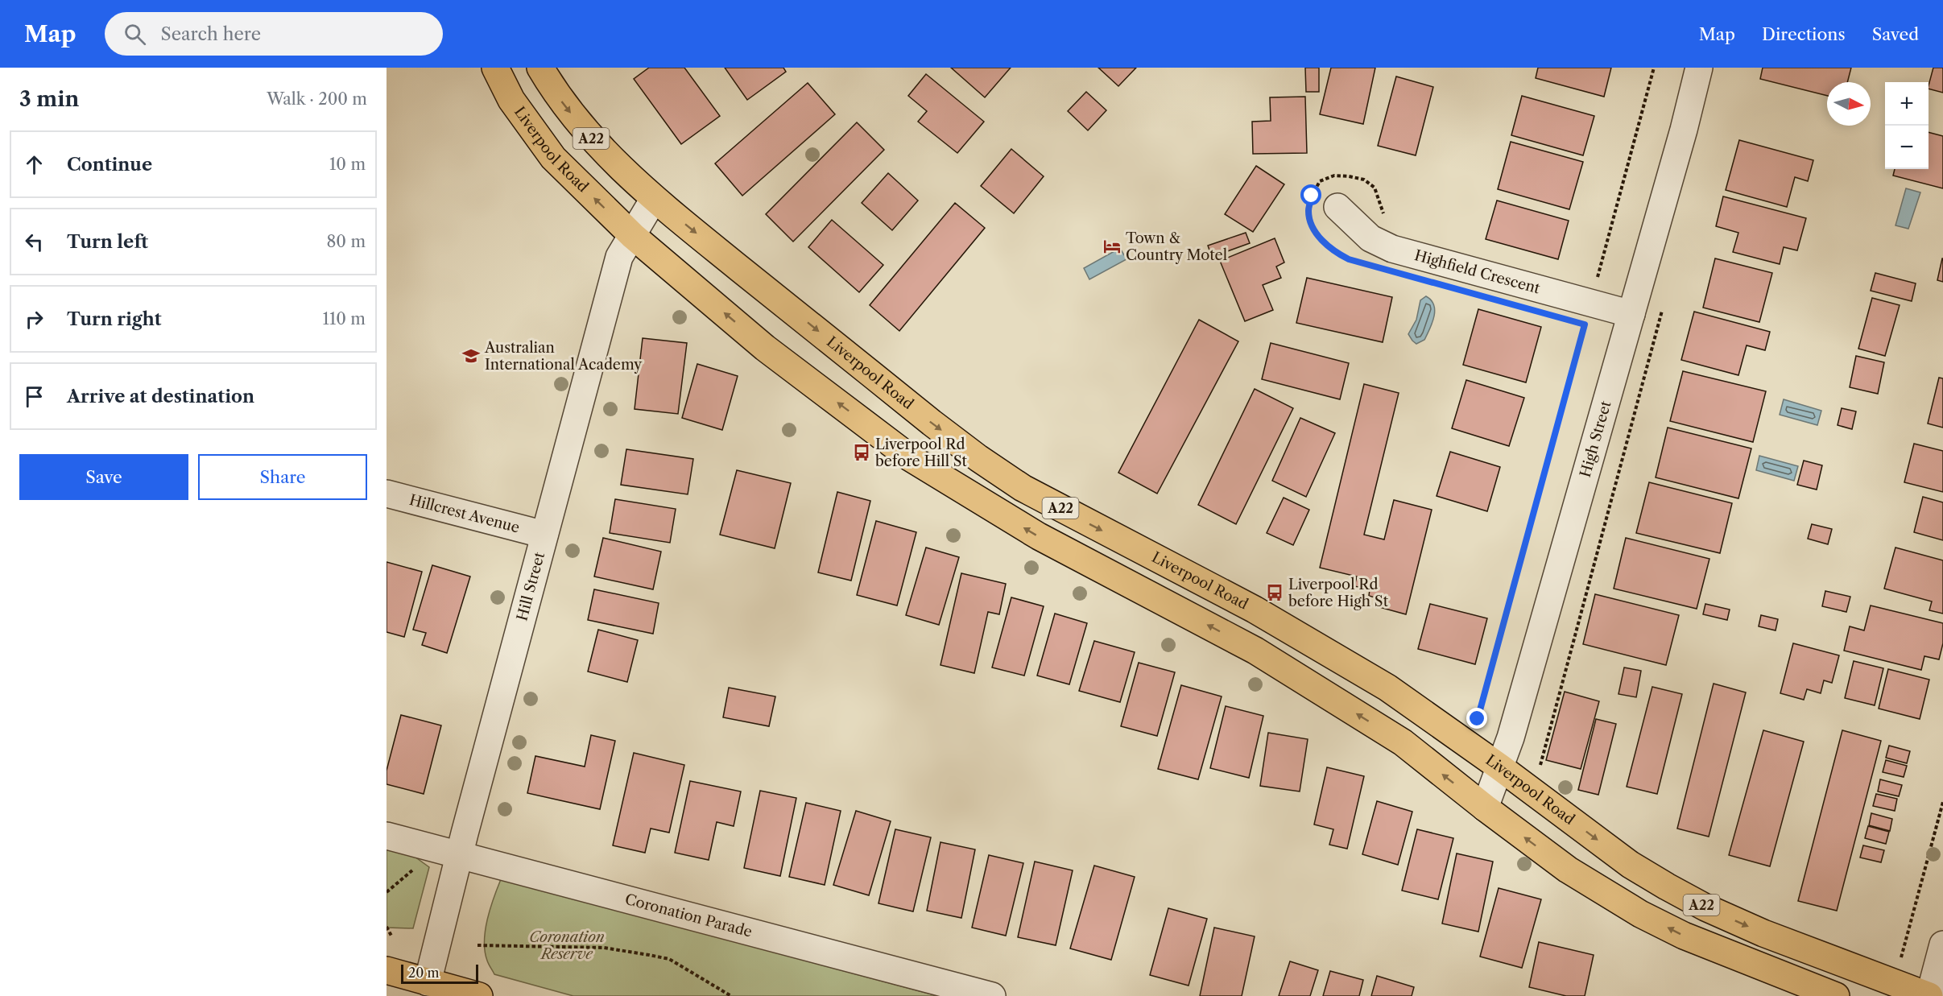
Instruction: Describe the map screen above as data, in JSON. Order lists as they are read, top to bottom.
{
  "streets": {
    "main road": ["A22", "Liverpool Road"],
    "street": [
      "Highfield Crescent",
      "High Street",
      "Hillcrest Avenue",
      "Hill Street",
      "Coronation Parade"
    ]
  },
  "crossings": [
    ["Liverpool Road", "High Street"],
    ["Liverpool Road", "Hill Street"],
    ["Highfield Crescent", "High Street"],
    ["Hillcrest Avenue", "Hill Street"],
    ["Hill Street", "Coronation Parade"]
  ],
  "parks": ["Coronation Reserve"],
  "places": {
    "hotel": ["Town & Country Motel"],
    "school or university": ["Australian International Academy"],
    "bus stop": ["Liverpool Rd before Hill St", "Liverpool Rd before High St"]
  },
  "scale_bar": "20 m",
  "north": "right",
  "page": {
    "header": "Map",
    "search": "Search here",
    "nav": ["Map", "Directions", "Saved"],
    "heading": ["3 min", "Walk · 200 m"],
    "map_buttons": ["+", "−"],
    "list": [
      ["Continue", "10 m"],
      ["Turn left", "80 m"],
      ["Turn right", "110 m"],
      "Arrive at destination"
    ],
    "buttons": ["Save", "Share"],
    "scale": "20 m"
  }
}
